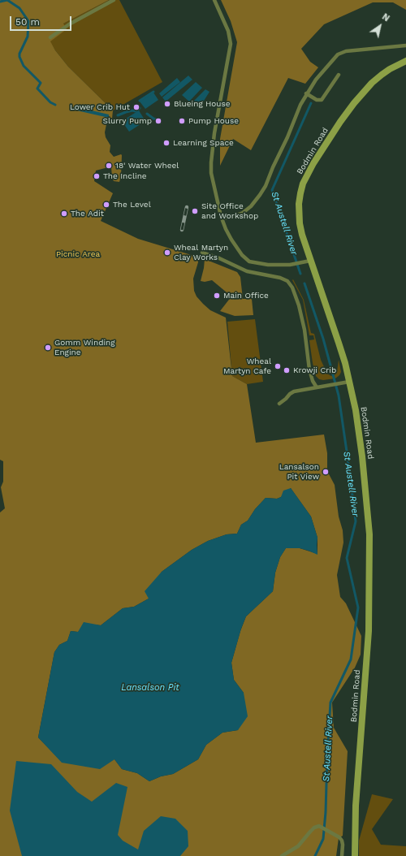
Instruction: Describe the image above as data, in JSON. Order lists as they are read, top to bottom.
{
  "streets": {
    "main road": ["Bodmin Road"]
  },
  "water": ["St Austell River", "Lansalson Pit"],
  "parks": ["Picnic Area"],
  "places": [
    "Blueing House",
    "Lower Crib Hut",
    "Slurry Pump",
    "Pump House",
    "Learning Space",
    "18' Water Wheel",
    "The Incline",
    "The Level",
    "Site Office and Workshop",
    "The Adit",
    "Wheal Martyn Clay Works",
    "Main Office",
    "Gomm Winding Engine",
    "Wheal Martyn Cafe",
    "Krowji Crib",
    "Lansalson Pit View"
  ],
  "scale_bar": "50 m",
  "north": "top right"
}
